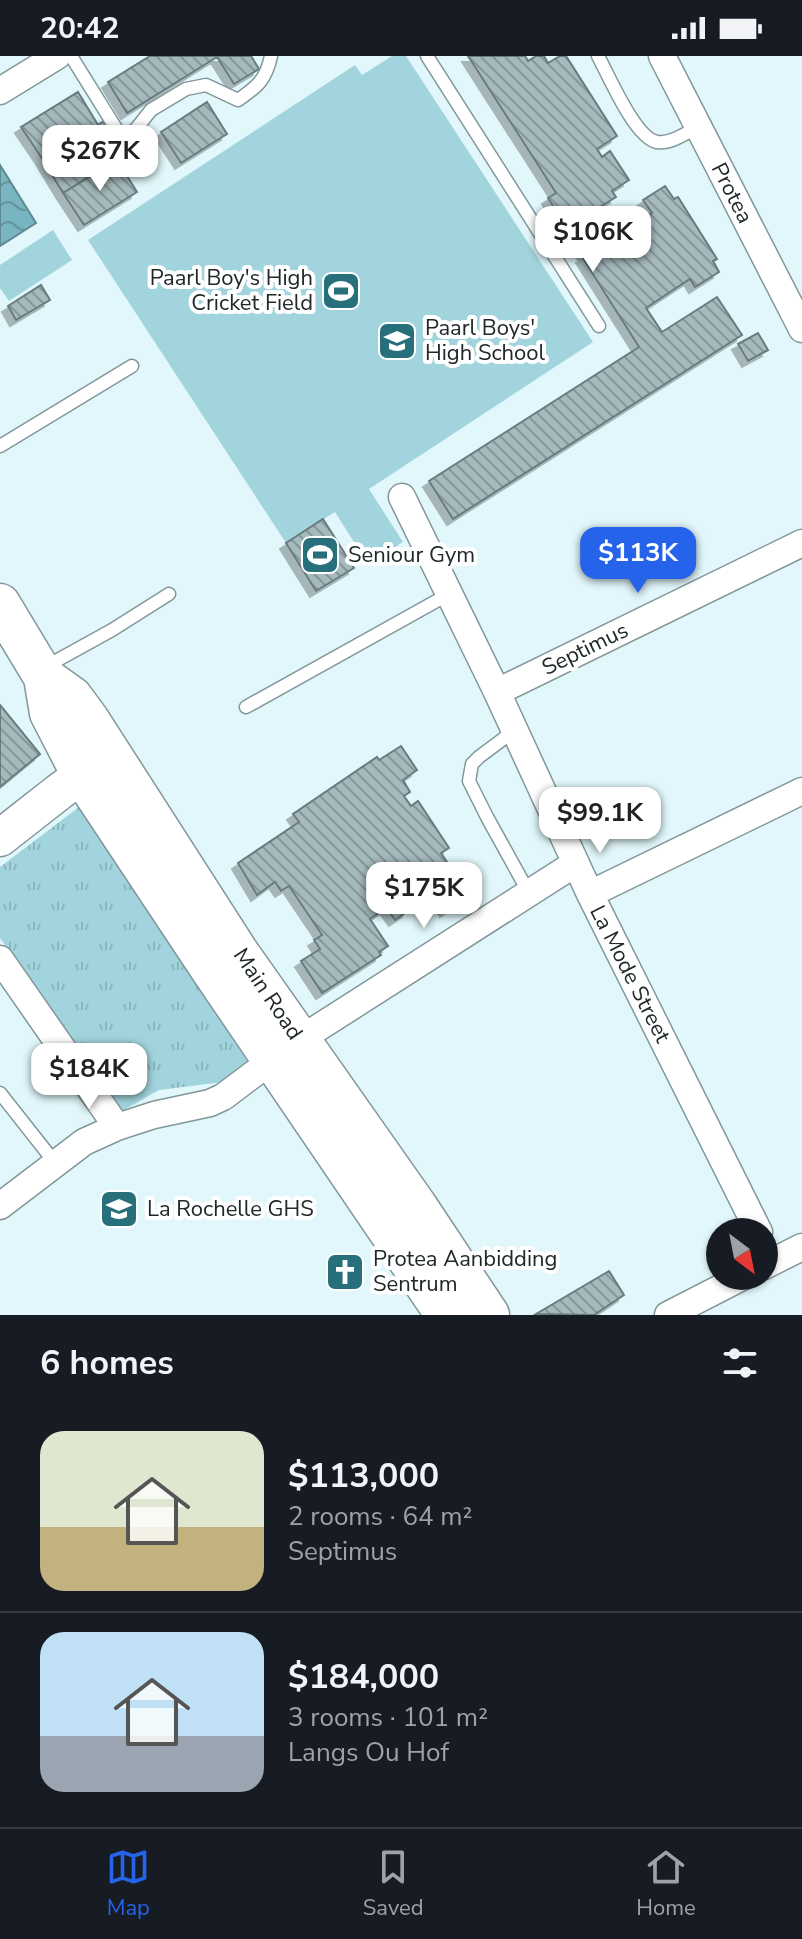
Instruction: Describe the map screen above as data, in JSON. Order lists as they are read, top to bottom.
{
  "streets": {
    "main road": ["Main Road"],
    "street": ["Protea", "Septimus", "La Mode Street"]
  },
  "crossings": [
    ["Septimus", "La Mode Street"]
  ],
  "places": {
    "sports": ["Paarl Boy's High Cricket Field", "Seniour Gym"],
    "school or university": ["Paarl Boys' High School", "La Rochelle GHS"],
    "church": ["Protea Aanbidding Sentrum"]
  },
  "north": "bottom right",
  "page": {
    "status": "20:42",
    "price": [
      "$267K",
      "$106K",
      "$113K",
      "$99.1K",
      "$175K",
      "$184K"
    ],
    "heading": "6 homes",
    "list": [
      {
        "name": "$113,000",
        "note": "2 rooms · 64 m² · Septimus"
      },
      {
        "name": "$184,000",
        "note": "3 rooms · 101 m² · Langs Ou Hof"
      }
    ],
    "tabs": ["Map", "Saved", "Home"]
  }
}
